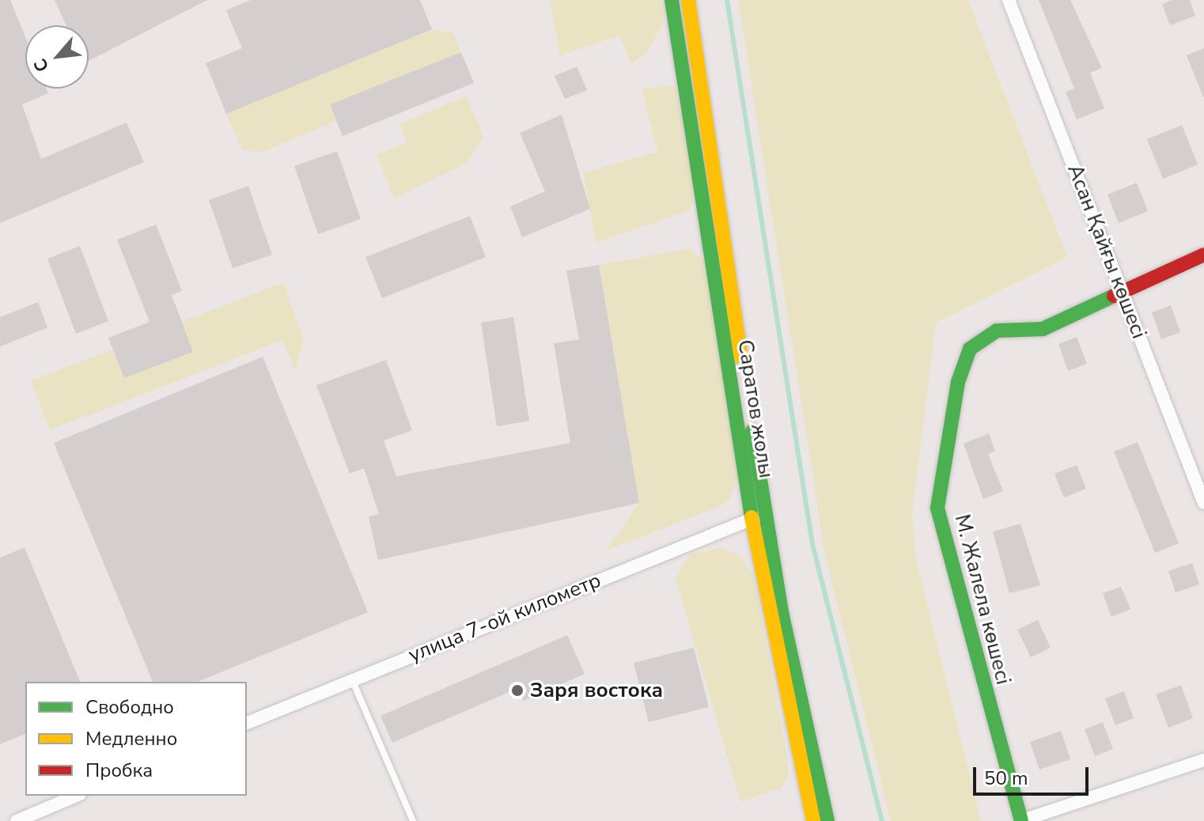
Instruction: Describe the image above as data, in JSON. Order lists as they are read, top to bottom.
{
  "streets": {
    "main road": ["Саратов жолы", "М. Жалела көшесі"],
    "street": ["Асан Қайғы көшесі", "улица 7-ой километр"]
  },
  "crossings": [
    ["Асан Қайғы көшесі", "М. Жалела көшесі"],
    ["Саратов жолы", "улица 7-ой километр"]
  ],
  "places": ["Заря востока"],
  "legend": ["Свободно", "Медленно", "Пробка"],
  "scale_bar": "50 m",
  "north": "bottom left"
}
